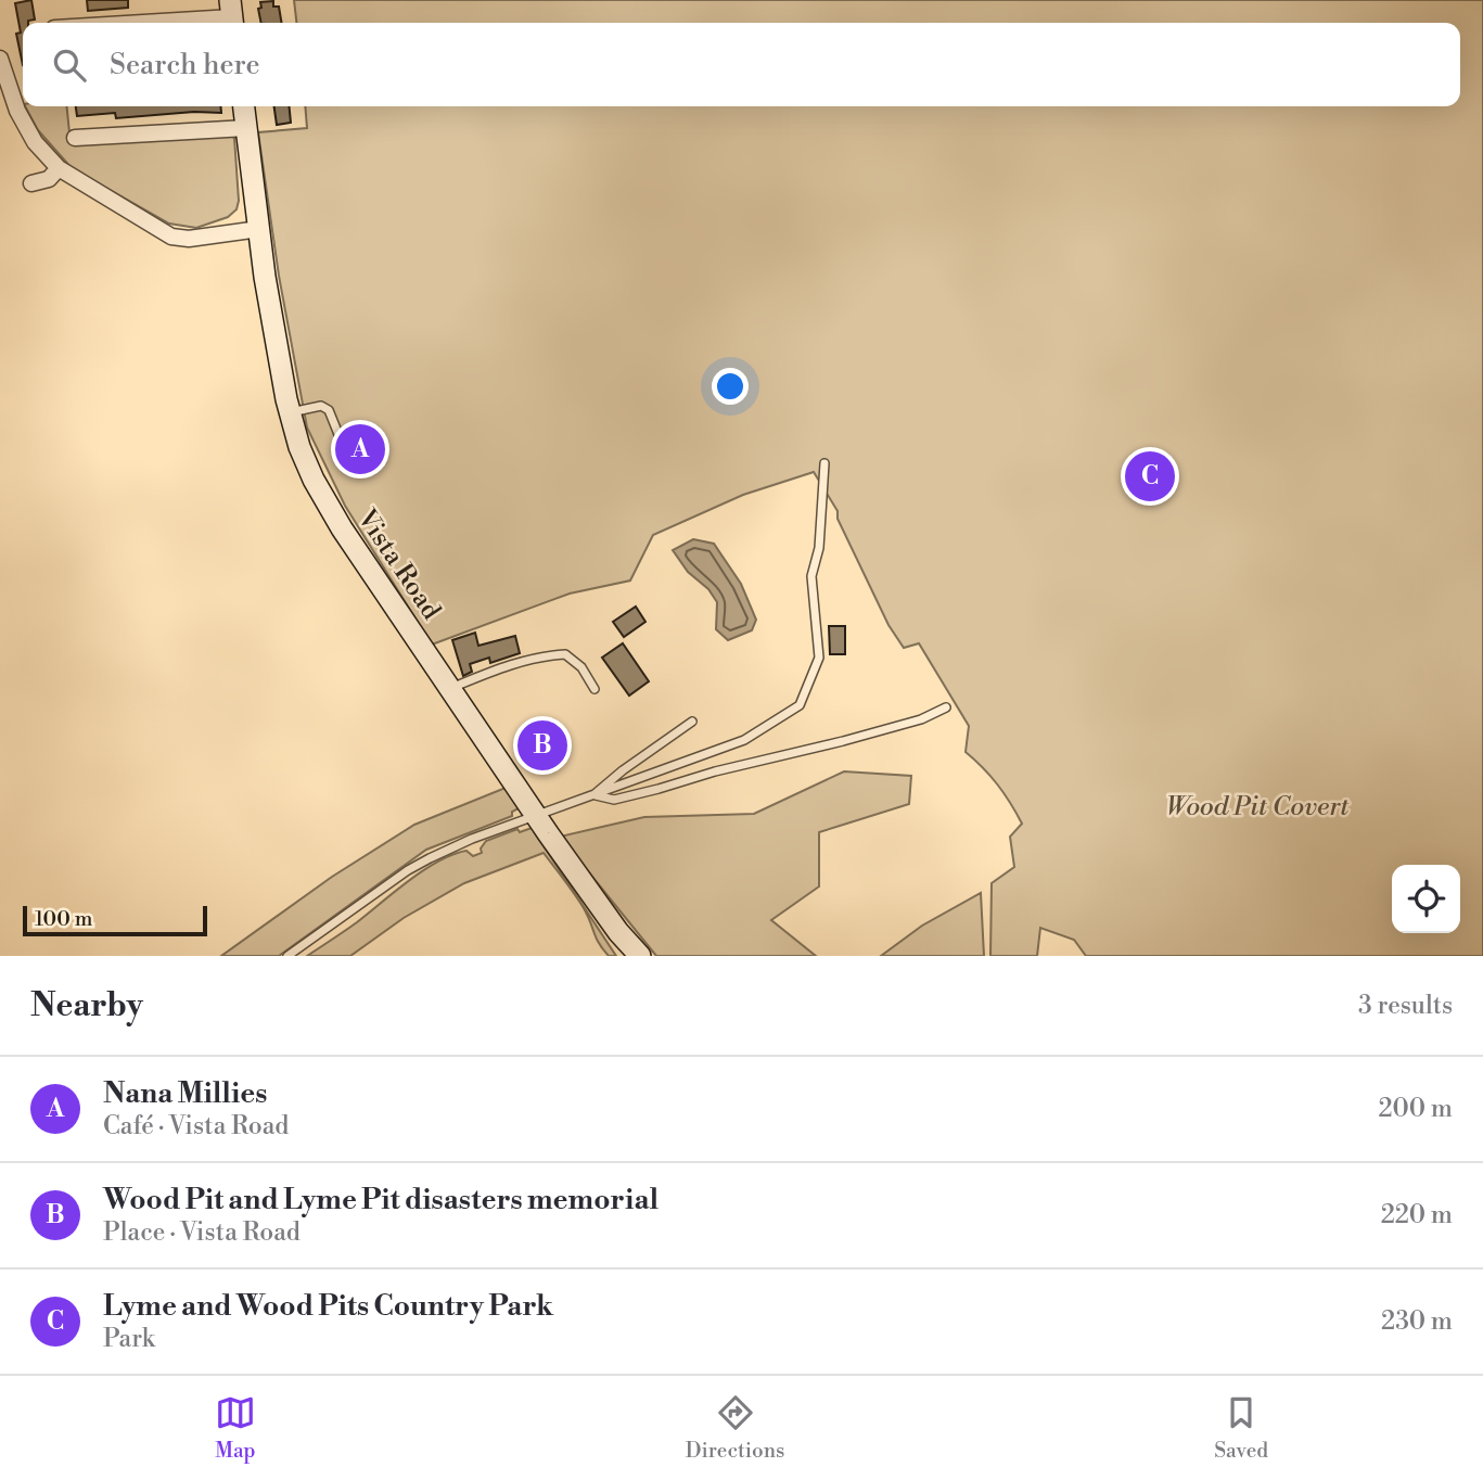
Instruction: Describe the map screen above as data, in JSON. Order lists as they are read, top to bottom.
{
  "streets": {
    "main road": ["Vista Road"]
  },
  "parks": ["Wood Pit Covert"],
  "scale_bar": "100 m",
  "page": {
    "search": "Search here",
    "pins": ["A", "C", "B"],
    "scale": "100 m",
    "heading": ["Nearby", "3 results"],
    "list": [
      {
        "mark": "A",
        "name": "Nana Millies",
        "note": "Café · Vista Road",
        "value": "200 m"
      },
      {
        "mark": "B",
        "name": "Wood Pit and Lyme Pit disasters memorial",
        "note": "Place · Vista Road",
        "value": "220 m"
      },
      {
        "mark": "C",
        "name": "Lyme and Wood Pits Country Park",
        "note": "Park",
        "value": "230 m"
      }
    ],
    "nav": ["Map", "Directions", "Saved"]
  }
}
